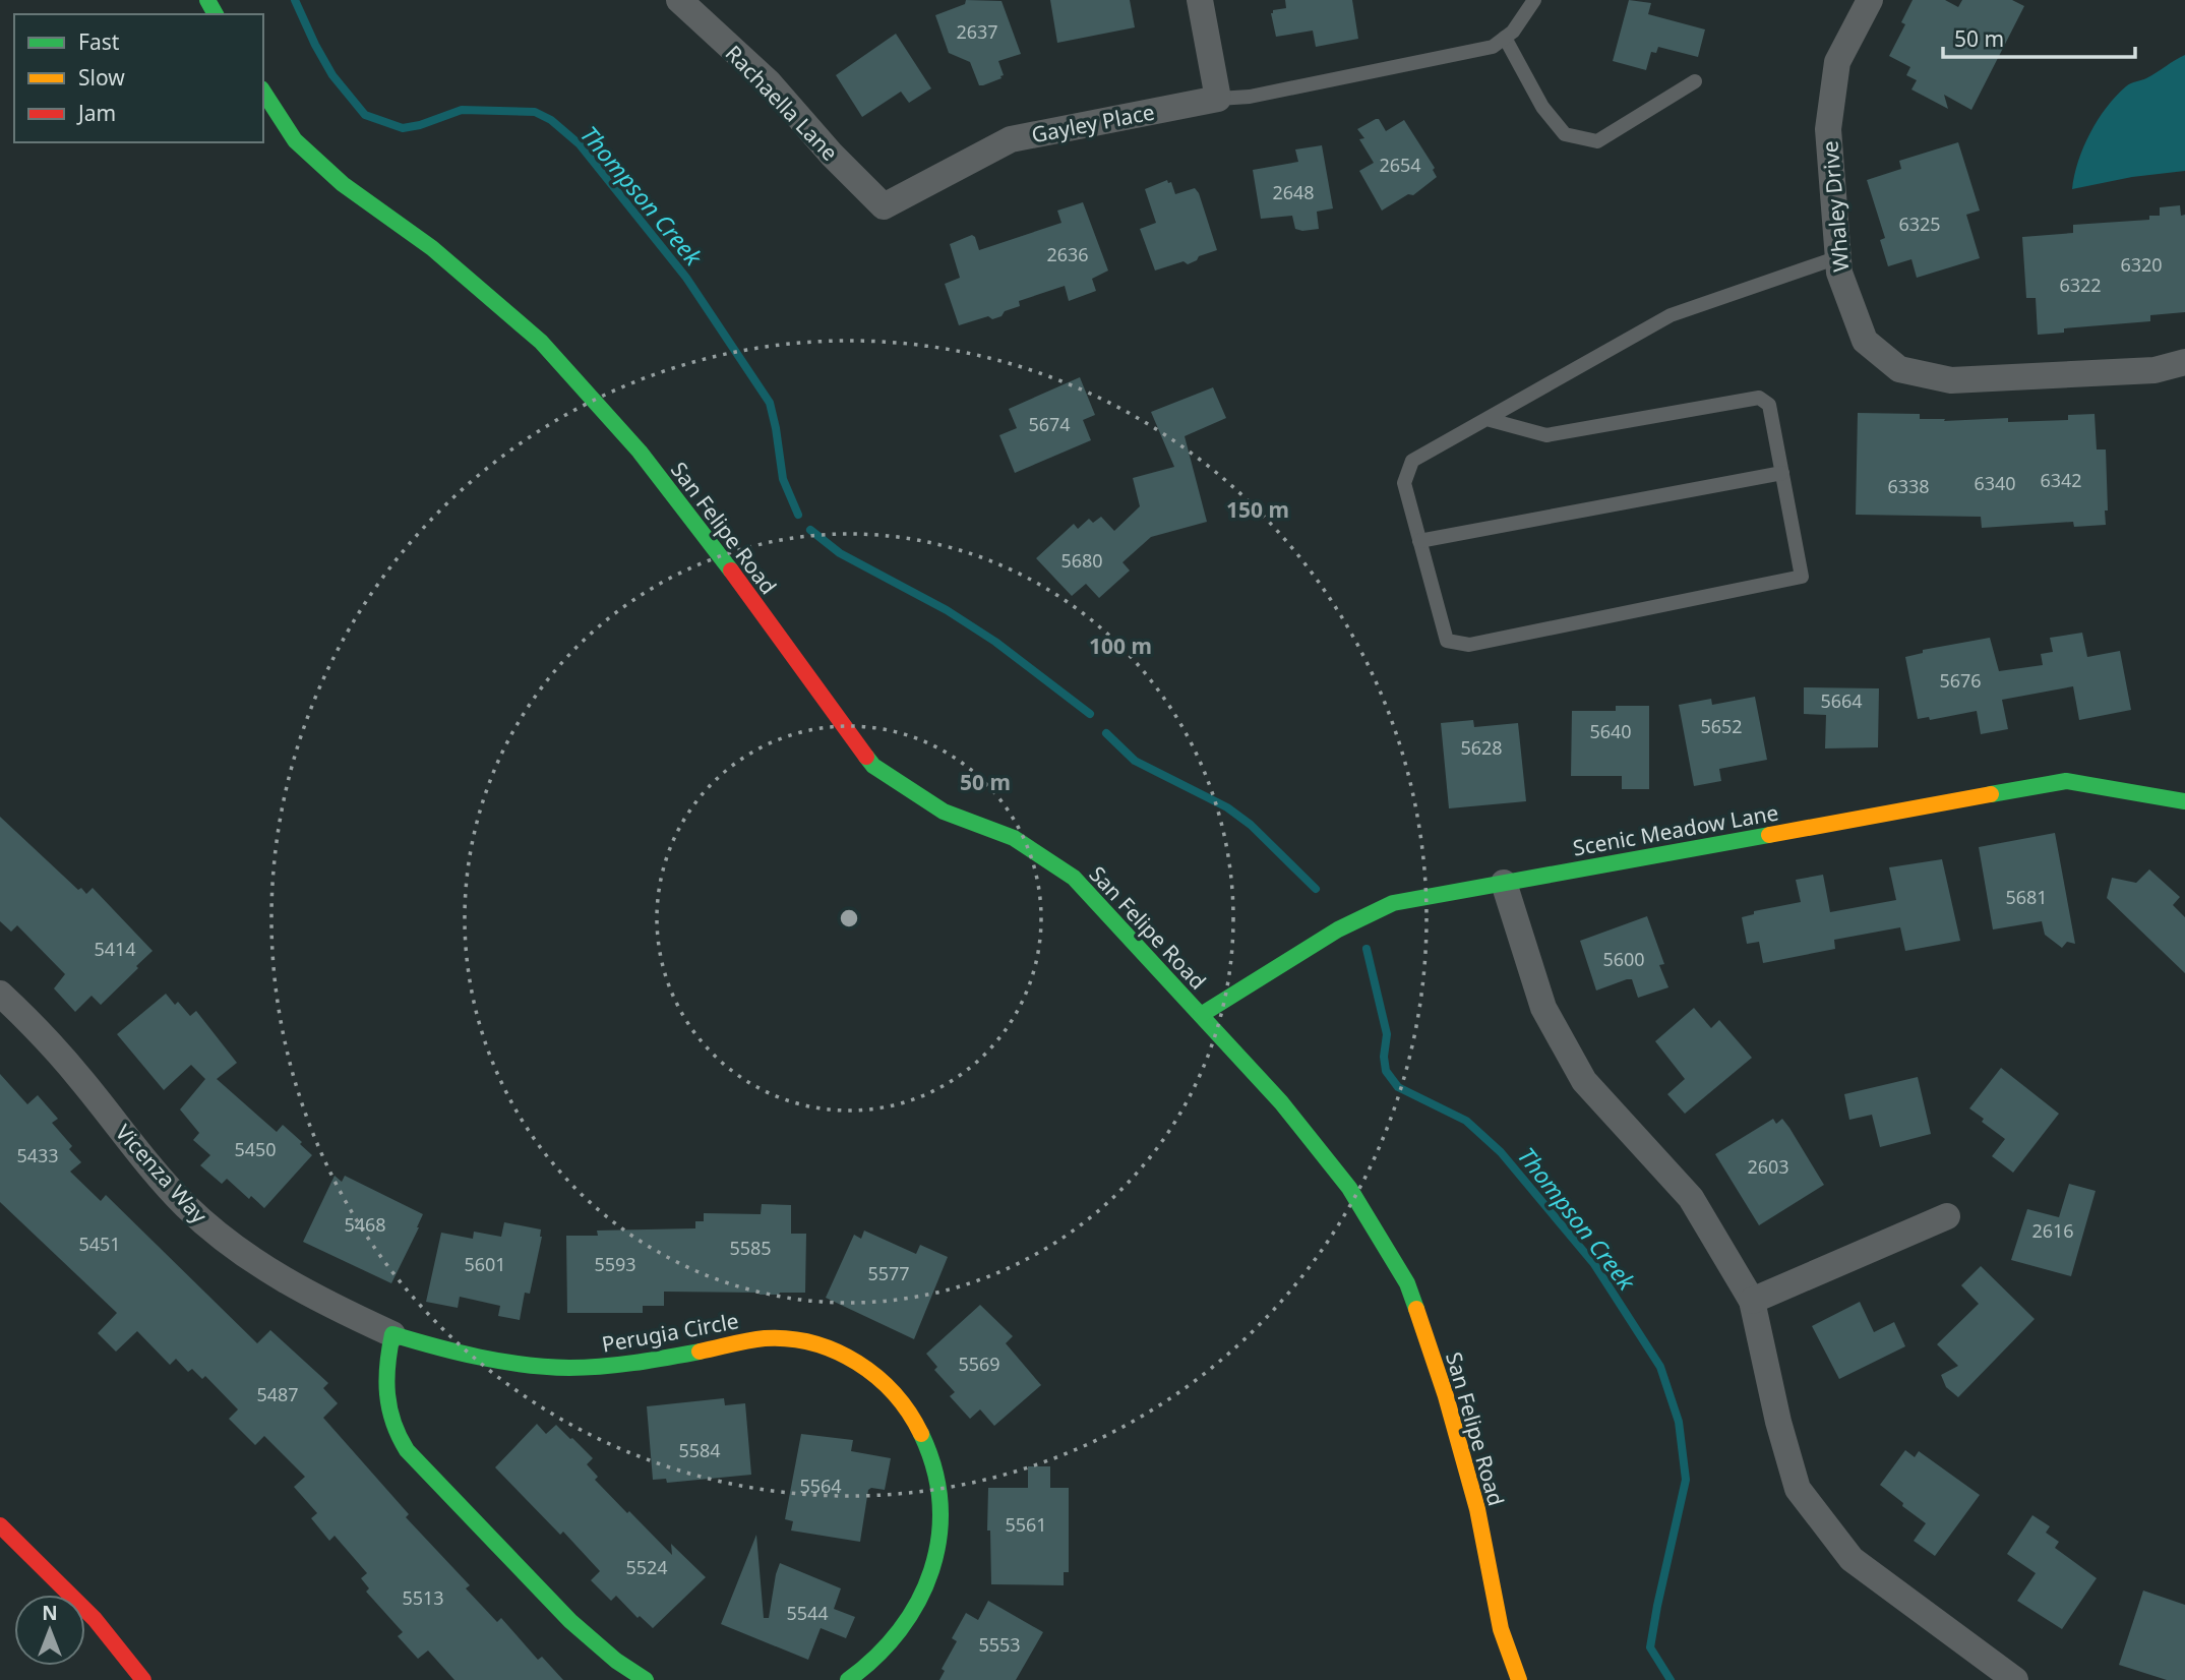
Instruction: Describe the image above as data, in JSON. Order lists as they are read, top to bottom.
{
  "streets": {
    "street": [
      "Rachaella Lane",
      "Gayley Place",
      "Whaley Drive",
      "San Felipe Road",
      "Scenic Meadow Lane",
      "Vicenza Way",
      "Perugia Circle"
    ]
  },
  "crossings": [
    ["Rachaella Lane", "Gayley Place"],
    ["San Felipe Road", "Scenic Meadow Lane"],
    ["Vicenza Way", "Perugia Circle"]
  ],
  "water": ["Thompson Creek"],
  "house_numbers": [
    "2637",
    "2654",
    "2648",
    "6325",
    "2636",
    "6320",
    "6322",
    "5674",
    "6342",
    "6340",
    "6338",
    "5680",
    "5676",
    "5664",
    "5652",
    "5640",
    "5628",
    "5681",
    "5414",
    "5600",
    "5450",
    "5433",
    "2603",
    "5468",
    "2616",
    "5451",
    "5585",
    "5601",
    "5593",
    "5577",
    "5569",
    "5487",
    "5584",
    "5564",
    "5561",
    "5524",
    "5513",
    "5544",
    "5553"
  ],
  "legend": ["Fast", "Slow", "Jam"],
  "scale_bar": "50 m",
  "north": "top",
  "rings": ["150 m", "100 m", "50 m"]
}
